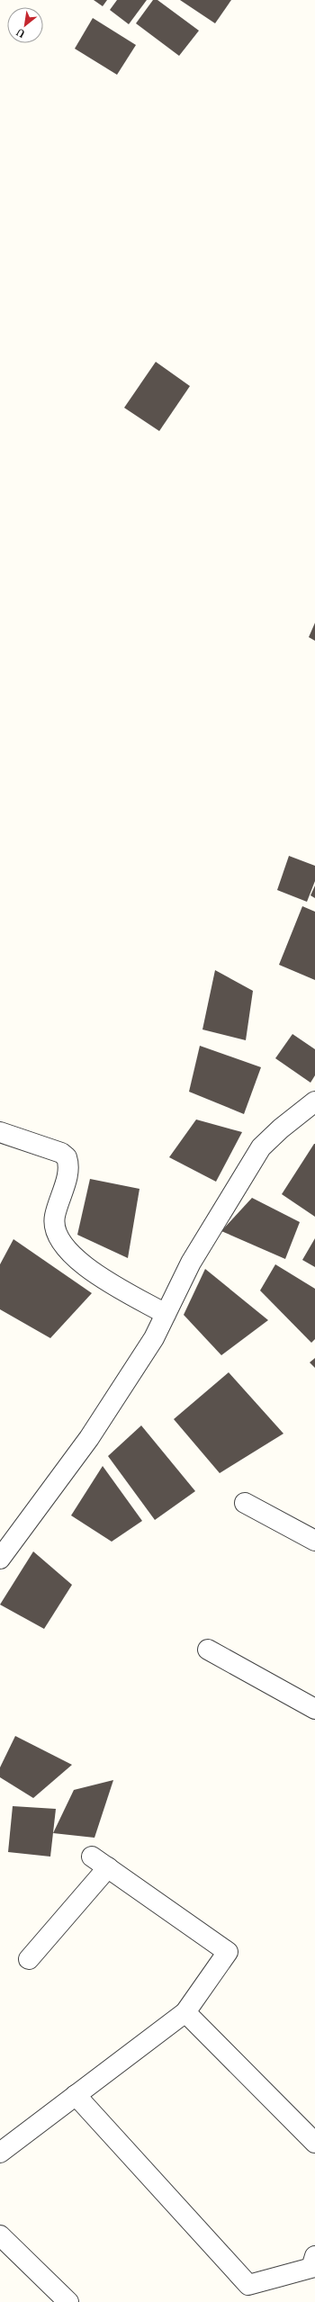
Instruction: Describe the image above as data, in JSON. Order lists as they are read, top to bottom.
{
  "north": "bottom left"
}
